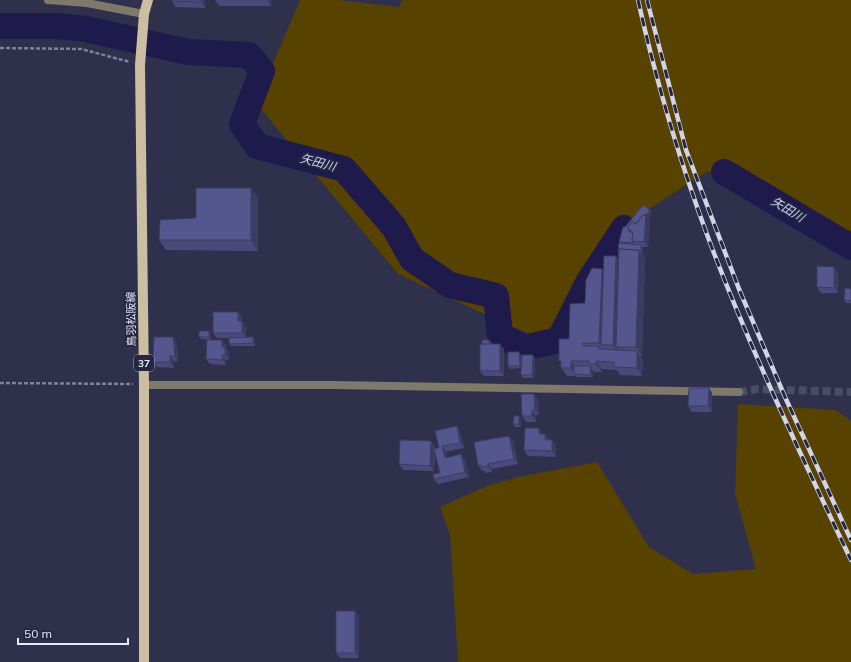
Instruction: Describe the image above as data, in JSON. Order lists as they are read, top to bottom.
{
  "streets": {
    "main road": ["鳥羽松阪線", "37"]
  },
  "water": ["矢田川"],
  "scale_bar": "50 m"
}
